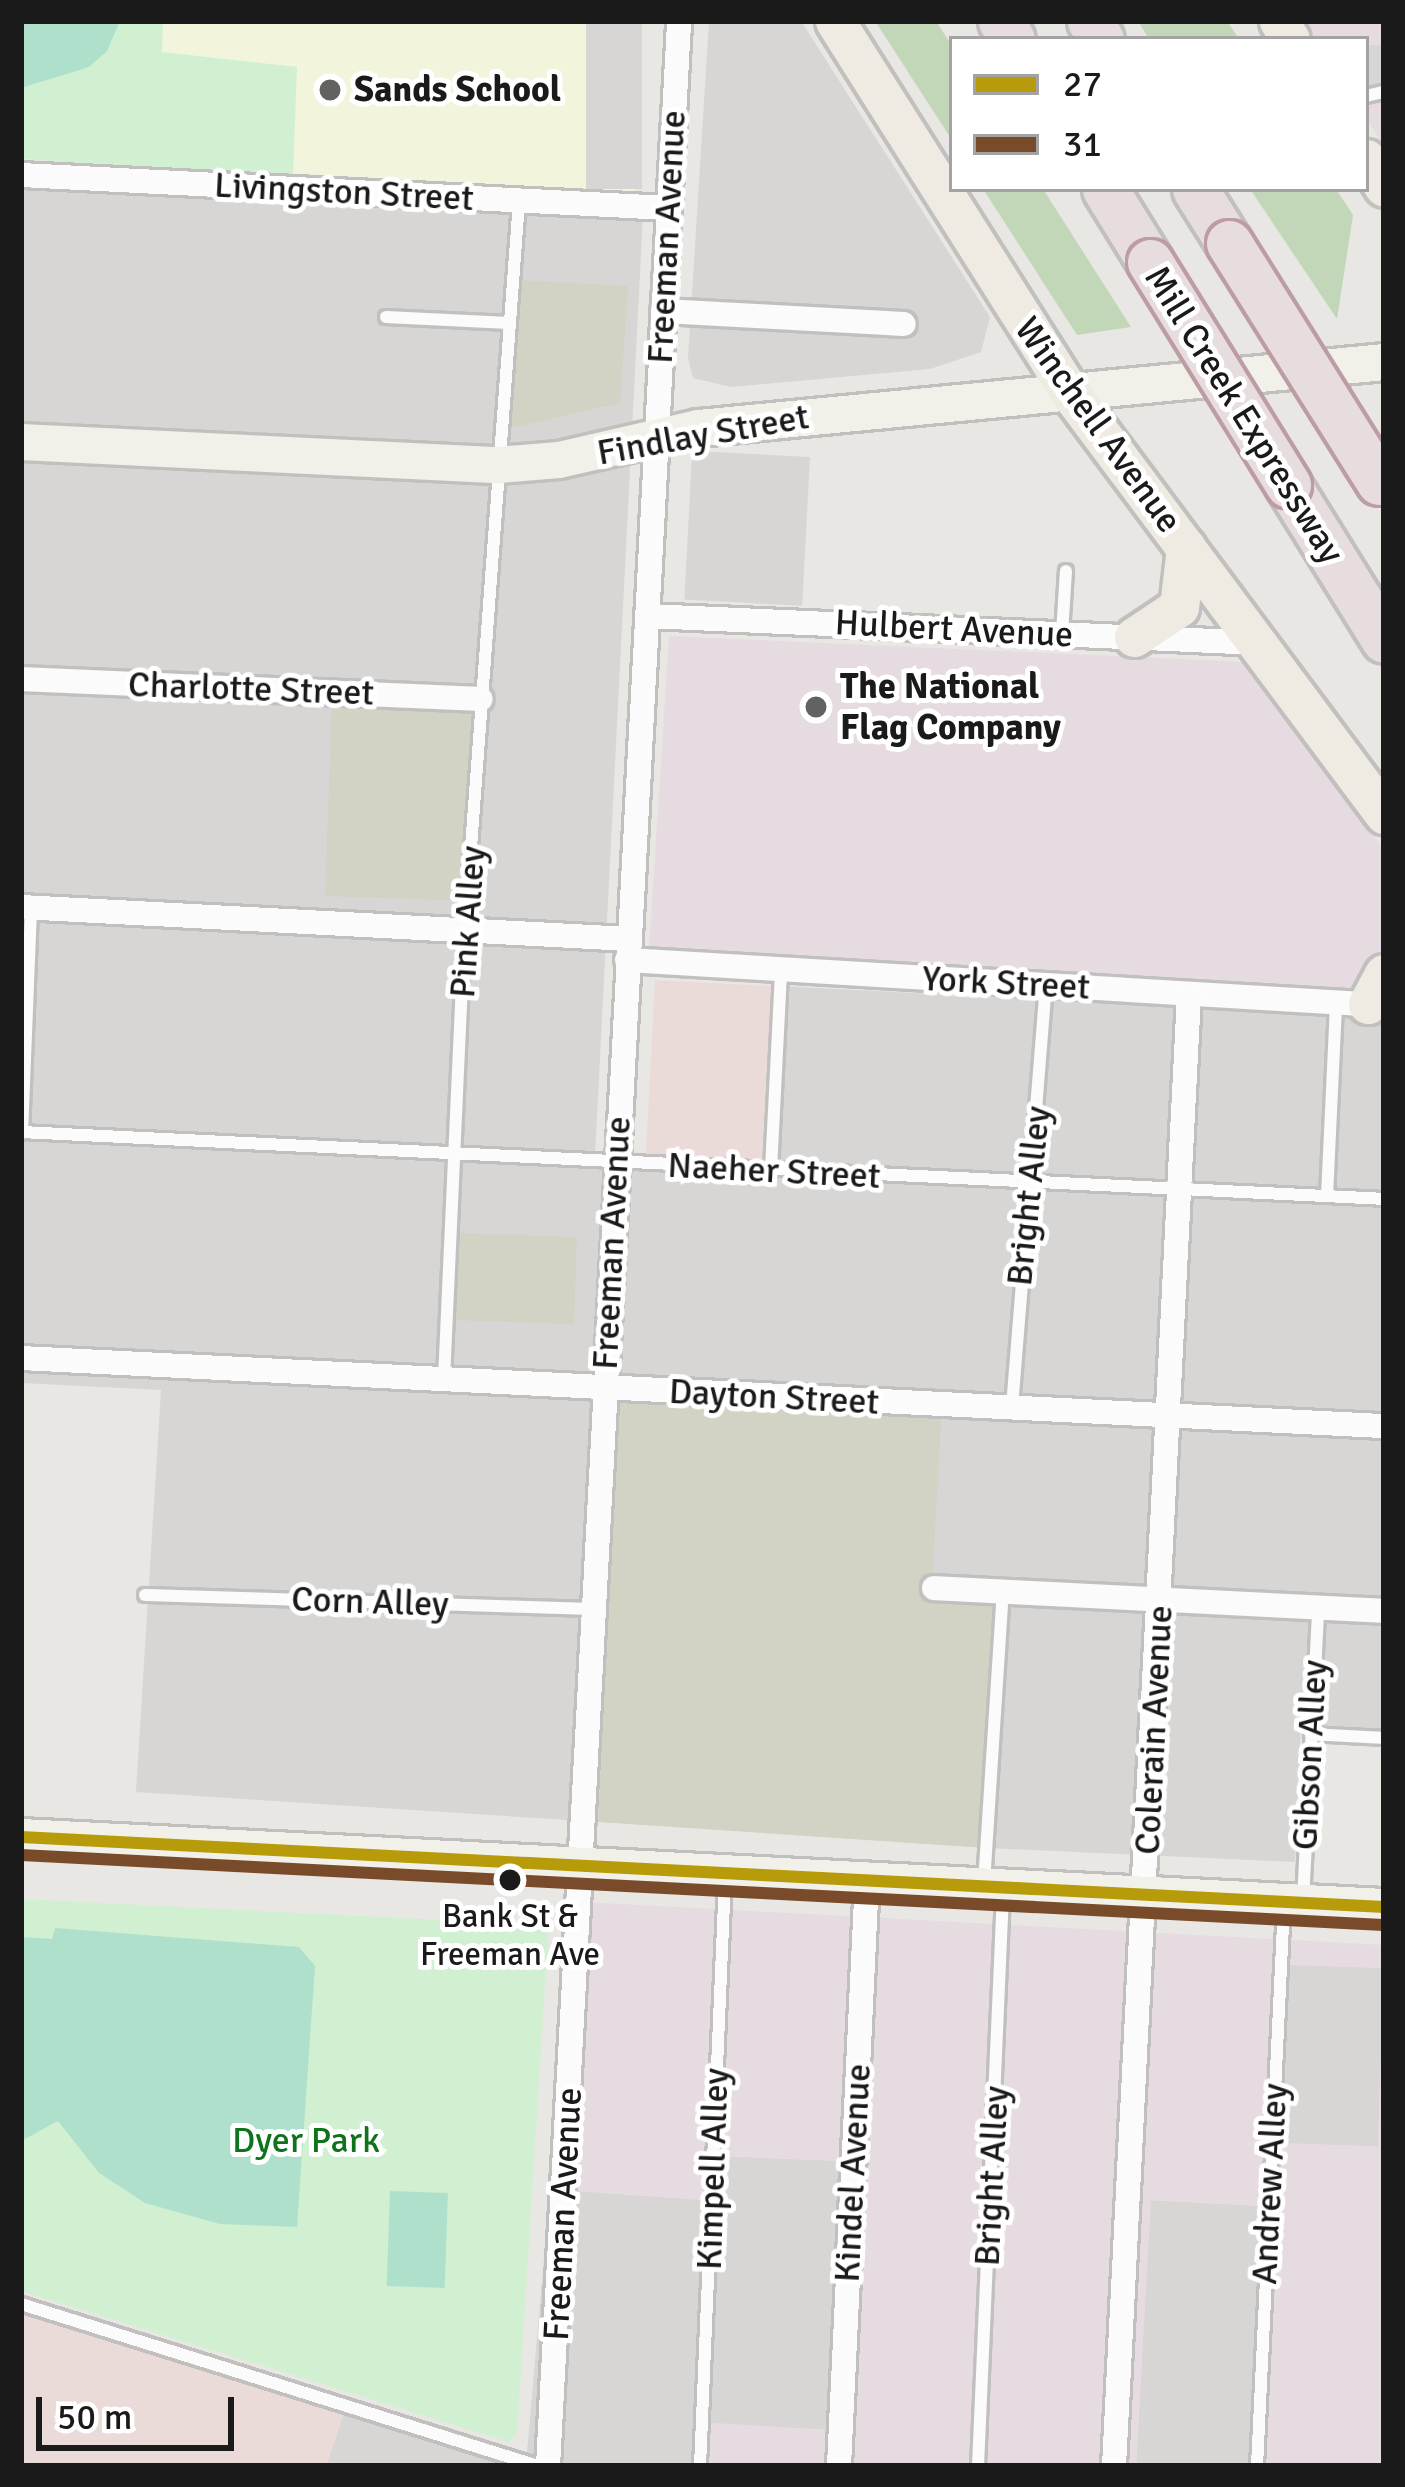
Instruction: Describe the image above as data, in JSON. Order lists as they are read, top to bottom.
{
  "streets": {
    "highway": ["Mill Creek Expressway"],
    "main road": ["Winchell Avenue"],
    "street": [
      "Livingston Street",
      "Freeman Avenue",
      "Findlay Street",
      "Hulbert Avenue",
      "Charlotte Street",
      "York Street",
      "Dayton Street",
      "Colerain Avenue",
      "Kindel Avenue"
    ],
    "lane": [
      "Pink Alley",
      "Naeher Street",
      "Bright Alley",
      "Corn Alley",
      "Gibson Alley",
      "Kimpell Alley",
      "Andrew Alley"
    ]
  },
  "crossings": [
    ["Livingston Street", "Freeman Avenue"],
    ["Livingston Street", "Pink Alley"],
    ["Freeman Avenue", "Findlay Street"],
    ["Freeman Avenue", "Hulbert Avenue"],
    ["Freeman Avenue", "York Street"],
    ["Freeman Avenue", "Naeher Street"],
    ["Freeman Avenue", "Dayton Street"],
    ["Freeman Avenue", "Corn Alley"],
    ["Winchell Avenue", "Findlay Street"],
    ["Winchell Avenue", "Hulbert Avenue"],
    ["Findlay Street", "Pink Alley"],
    ["Charlotte Street", "Pink Alley"],
    ["Pink Alley", "York Street"],
    ["Pink Alley", "Naeher Street"],
    ["Pink Alley", "Dayton Street"],
    ["York Street", "Bright Alley"],
    ["York Street", "Colerain Avenue"],
    ["Naeher Street", "Bright Alley"],
    ["Naeher Street", "Colerain Avenue"],
    ["Bright Alley", "Dayton Street"],
    ["Dayton Street", "Colerain Avenue"],
    ["Gibson Alley", "Andrew Alley"]
  ],
  "parks": ["Dyer Park"],
  "places": ["Sands School", "The National Flag Company", "Bank St & Freeman Ave"],
  "lines": ["transit line 27", "transit line 31"],
  "legend": ["27", "31"],
  "scale_bar": "50 m"
}
